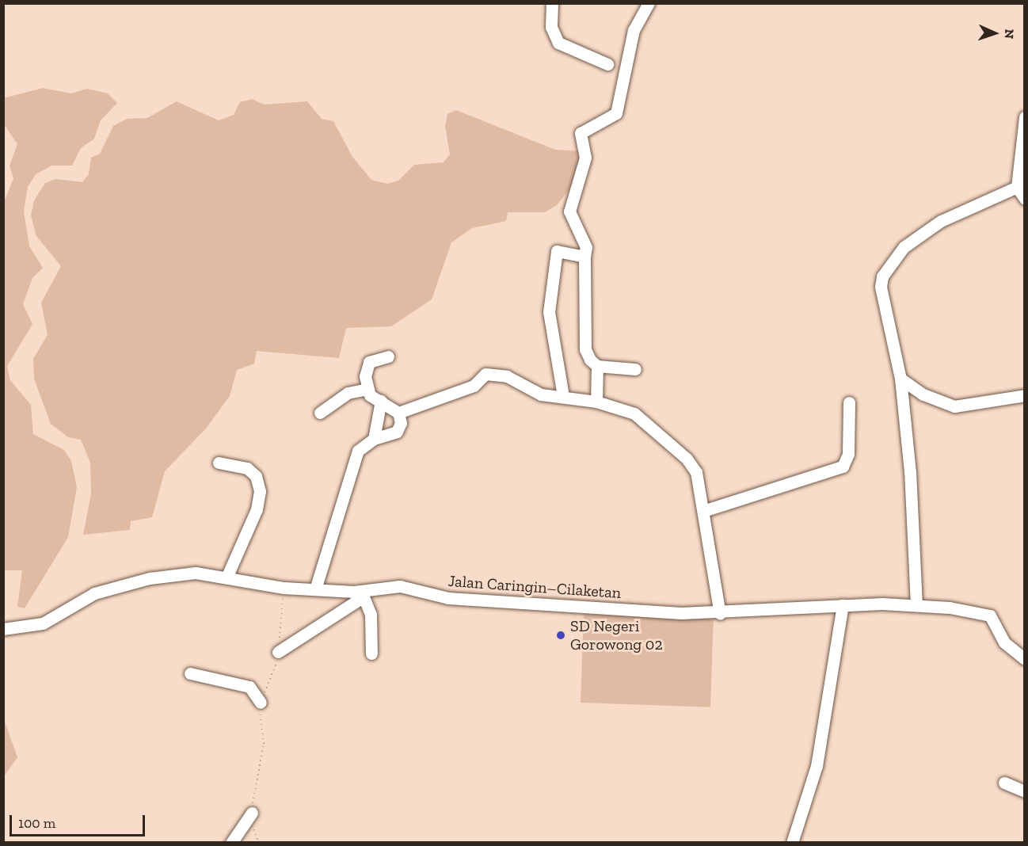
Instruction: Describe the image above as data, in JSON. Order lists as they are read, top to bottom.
{
  "streets": {
    "street": ["Jalan Caringin–Cilaketan"]
  },
  "places": ["SD Negeri Gorowong 02"],
  "scale_bar": "100 m",
  "north": "right"
}
